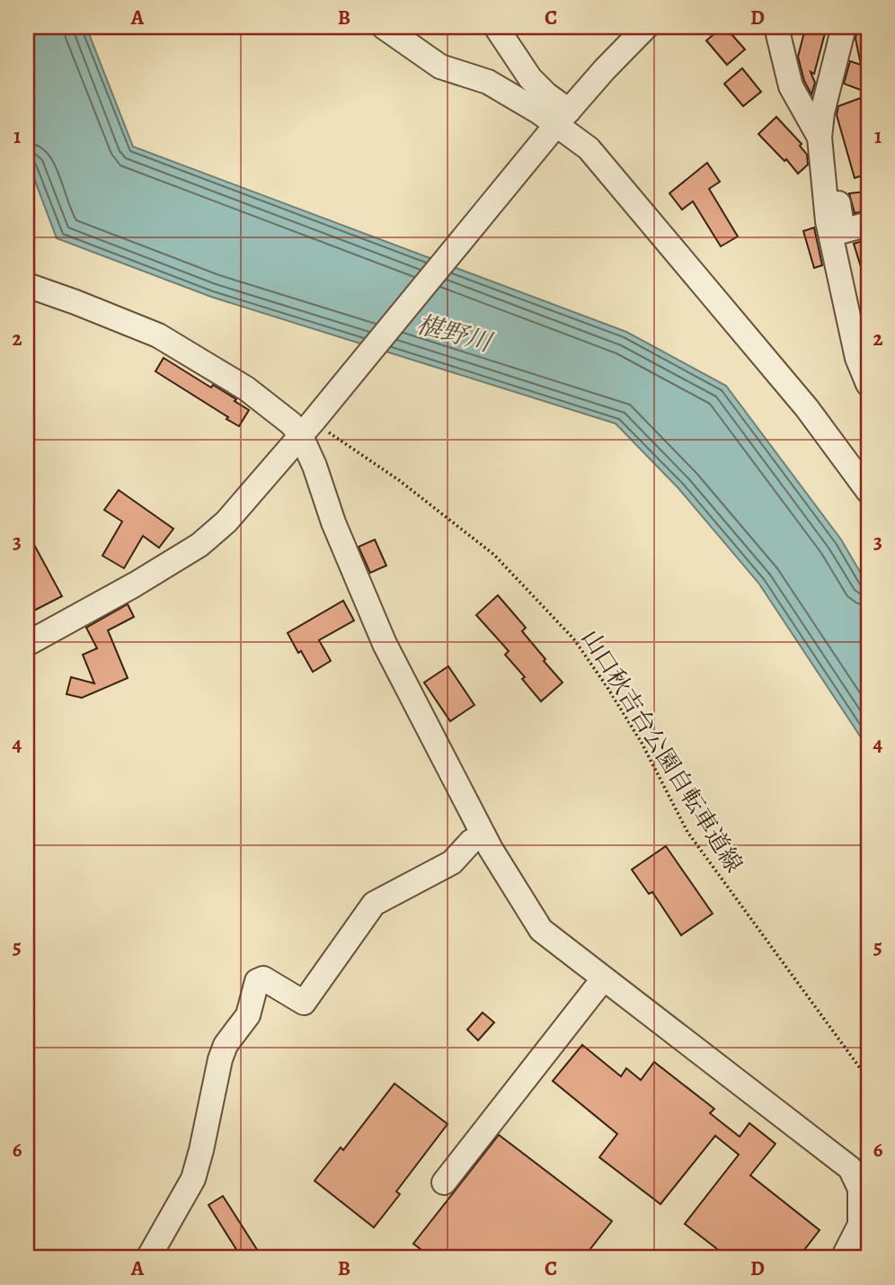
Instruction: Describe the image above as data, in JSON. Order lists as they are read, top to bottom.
{
  "streets": {
    "path": ["山口秋吉台公園自転車道線"]
  },
  "water": ["椹野川"],
  "grid": {
    "columns": [
      "A",
      "B",
      "C",
      "D"
    ],
    "rows": [
      "1",
      "2",
      "3",
      "4",
      "5",
      "6"
    ]
  }
}
